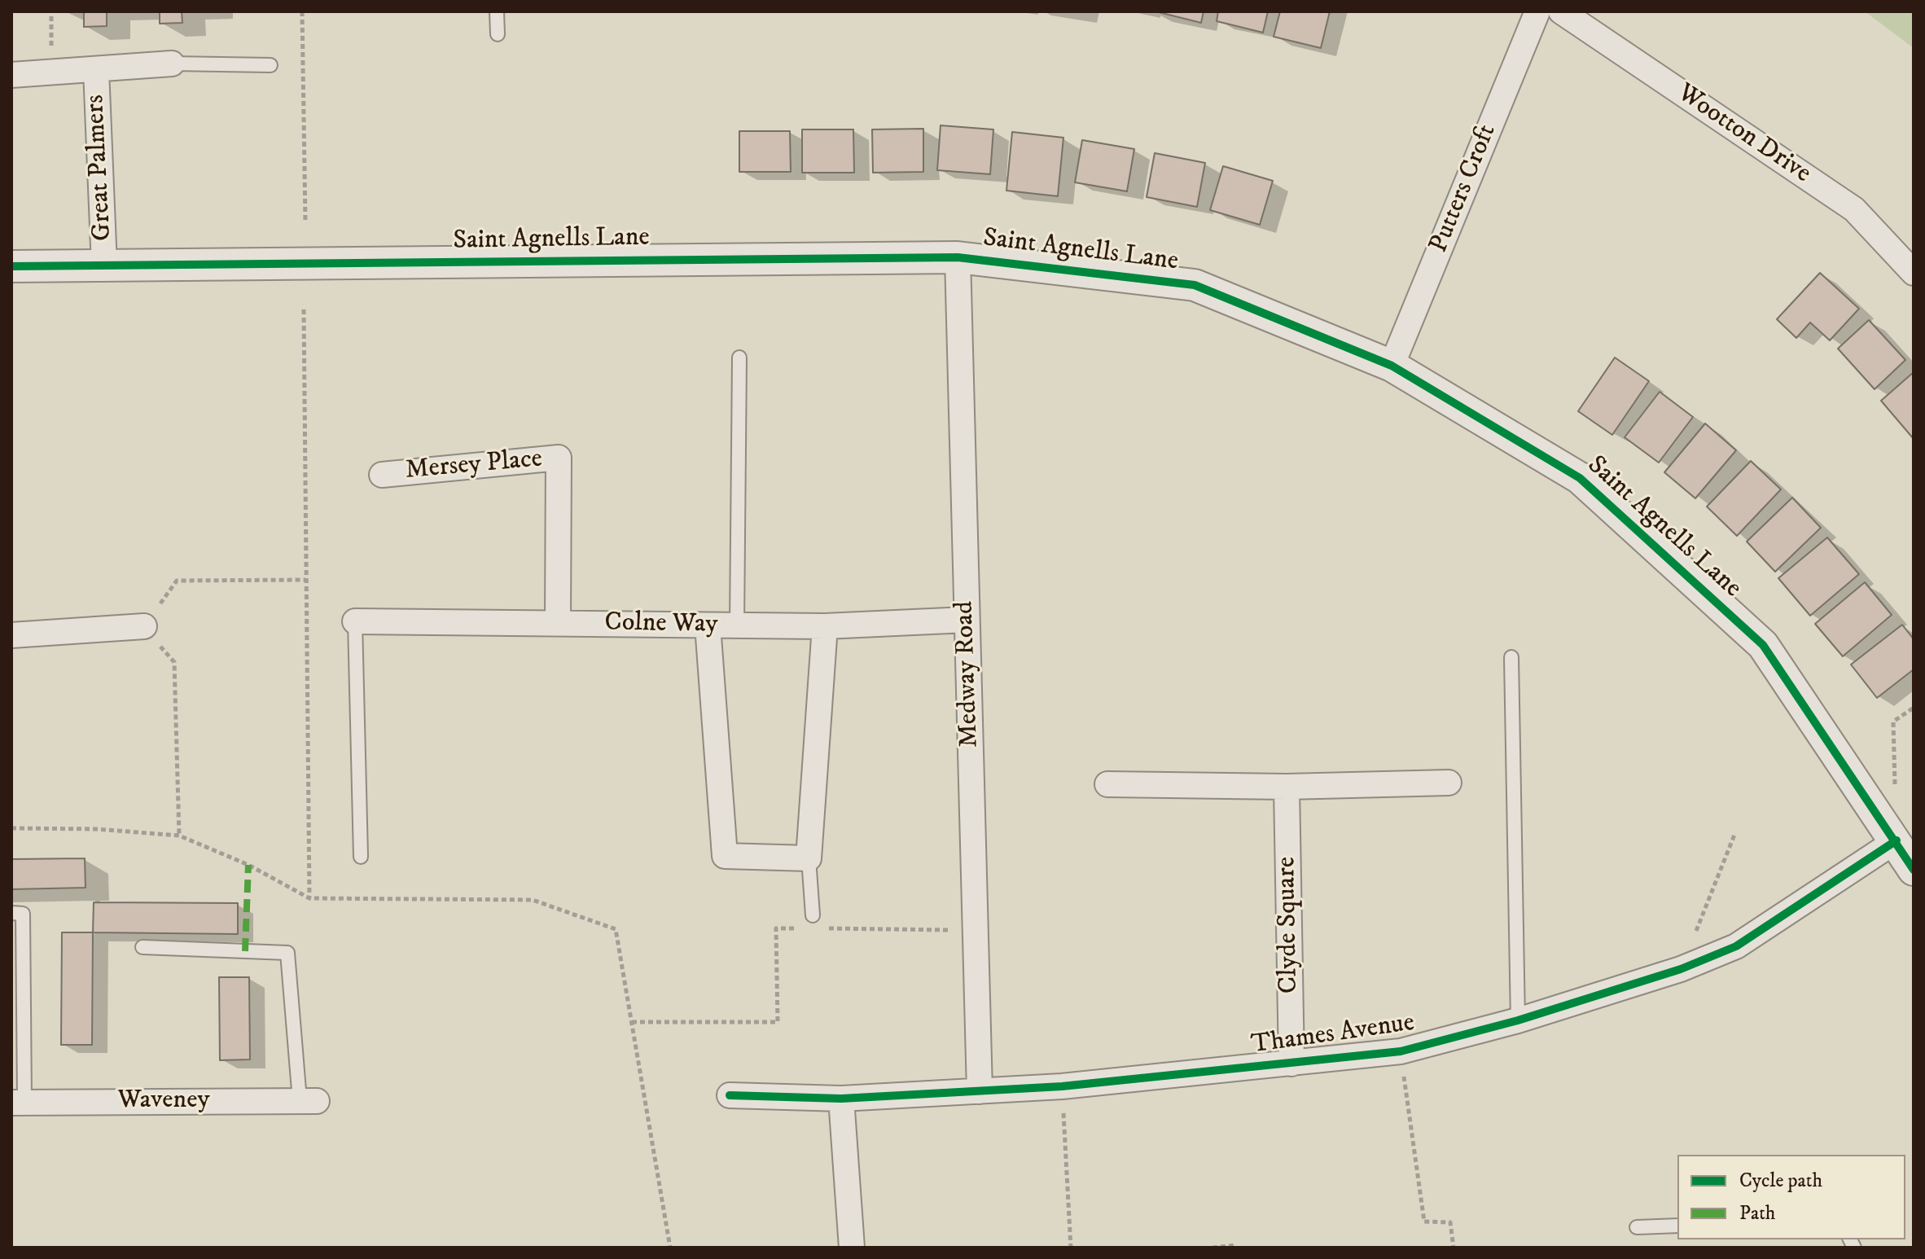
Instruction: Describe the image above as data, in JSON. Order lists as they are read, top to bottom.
{
  "streets": {
    "street": [
      "Wootton Drive",
      "Great Palmers",
      "Putters Croft",
      "Saint Agnells Lane",
      "Mersey Place",
      "Colne Way",
      "Medway Road",
      "Clyde Square",
      "Thames Avenue",
      "Waveney"
    ]
  },
  "crossings": [
    ["Great Palmers", "Saint Agnells Lane"],
    ["Putters Croft", "Saint Agnells Lane"],
    ["Saint Agnells Lane", "Medway Road"],
    ["Saint Agnells Lane", "Thames Avenue"],
    ["Mersey Place", "Colne Way"],
    ["Colne Way", "Medway Road"],
    ["Medway Road", "Thames Avenue"],
    ["Clyde Square", "Thames Avenue"]
  ],
  "legend": ["Cycle path", "Path"]
}
